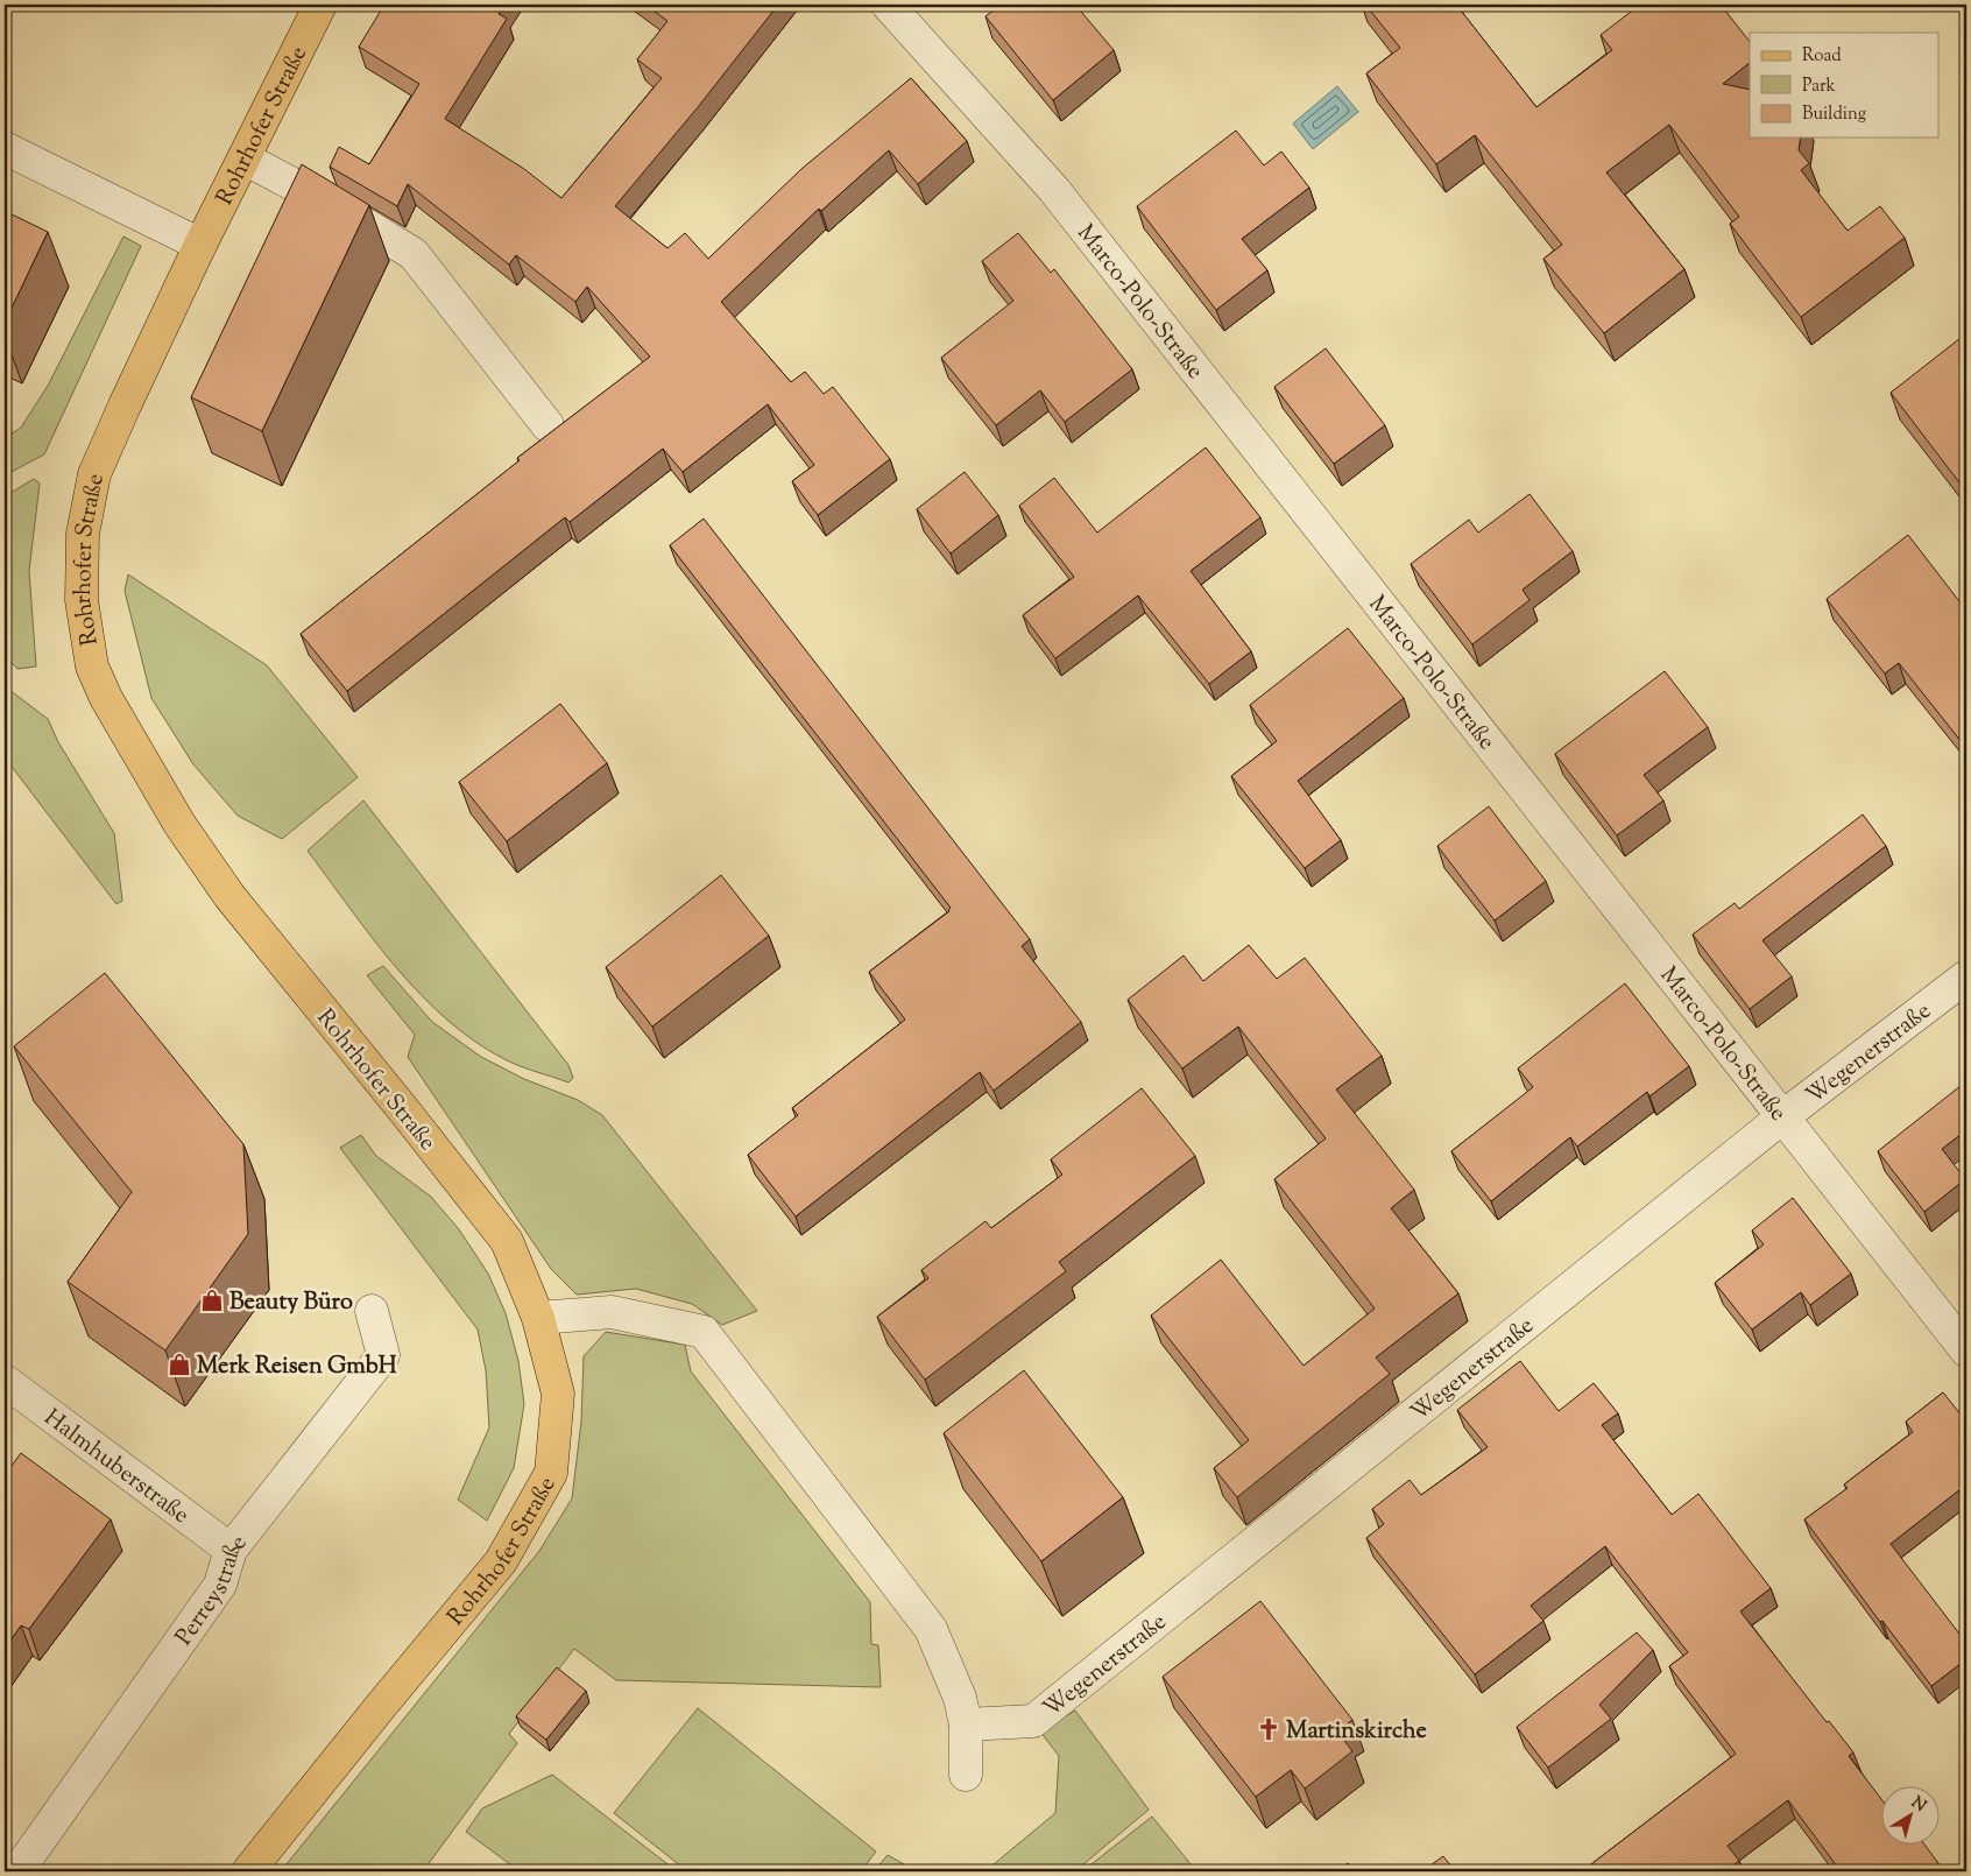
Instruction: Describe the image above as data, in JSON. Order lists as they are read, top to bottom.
{
  "streets": {
    "main road": ["Rohrhofer Straße"],
    "street": [
      "Marco-Polo-Straße",
      "Wegenerstraße",
      "Halmhuberstraße",
      "Perreystraße"
    ]
  },
  "crossings": [
    ["Marco-Polo-Straße", "Wegenerstraße"],
    ["Halmhuberstraße", "Perreystraße"]
  ],
  "places": {
    "shop": ["Beauty Büro", "Merk Reisen GmbH"],
    "church": ["Martinskirche"]
  },
  "legend": ["Road", "Park", "Building"],
  "north": "top right"
}
